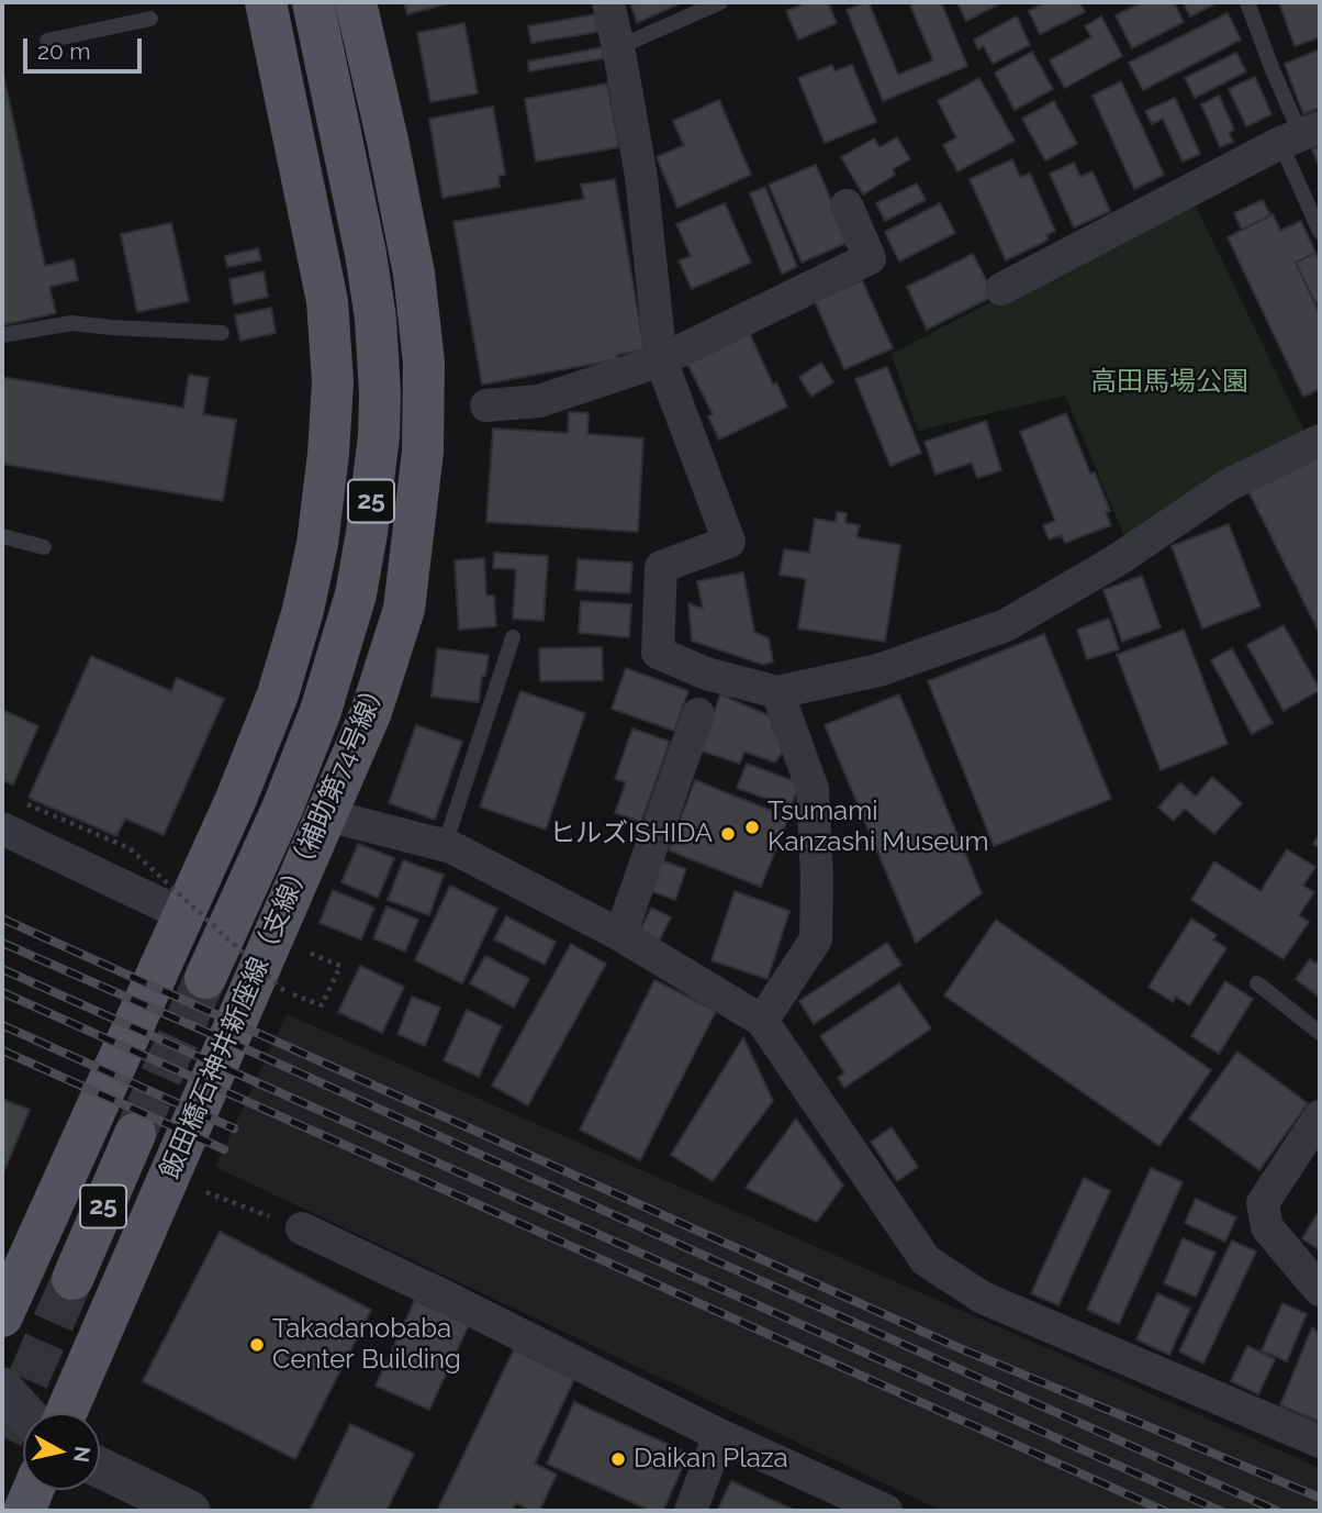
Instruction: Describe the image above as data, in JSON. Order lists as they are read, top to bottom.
{
  "streets": {
    "main road": ["25", "飯田橋石神井新座線（支線）（補助第74号線）"]
  },
  "parks": ["高田馬場公園"],
  "places": [
    "Tsumami Kanzashi Museum",
    "ヒルズISHIDA",
    "Takadanobaba Center Building",
    "Daikan Plaza"
  ],
  "scale_bar": "20 m",
  "north": "right"
}
